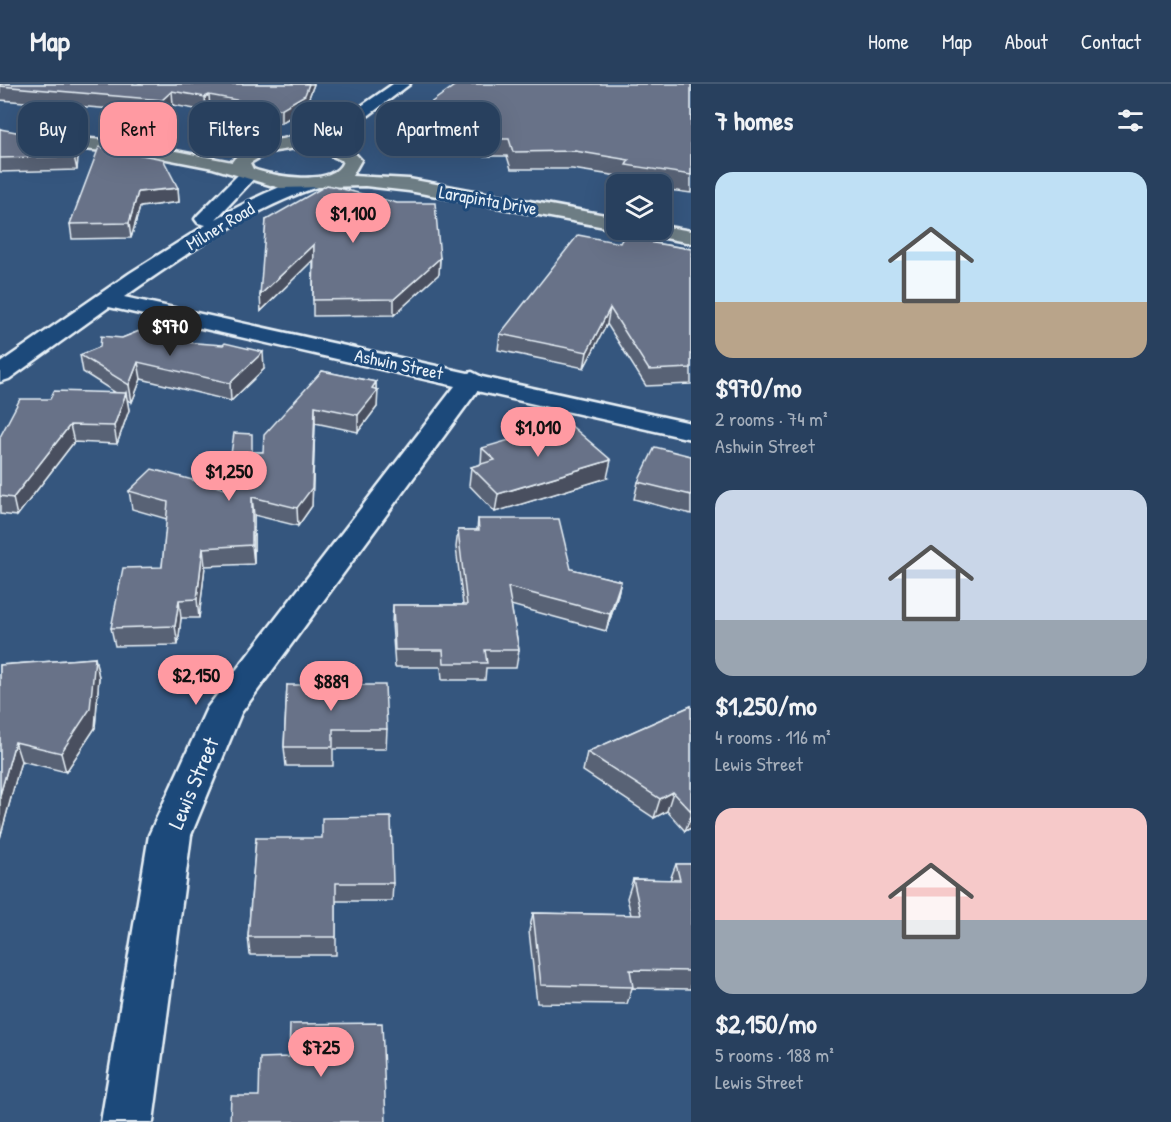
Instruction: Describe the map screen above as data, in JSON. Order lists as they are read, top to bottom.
{
  "streets": {
    "main road": ["Larapinta Drive"],
    "street": ["Milner Road", "Ashwin Street", "Lewis Street"]
  },
  "crossings": [
    ["Larapinta Drive", "Milner Road"],
    ["Milner Road", "Ashwin Street"],
    ["Ashwin Street", "Lewis Street"]
  ],
  "page": {
    "header": "Map",
    "nav": [
      "Home",
      "Map",
      "About",
      "Contact"
    ],
    "heading": "7 homes",
    "chip": [
      "Buy",
      "Rent",
      "Filters",
      "New",
      "Apartment"
    ],
    "list": [
      {
        "name": "$970/mo",
        "note": "2 rooms · 74 m² · Ashwin Street"
      },
      {
        "name": "$1,250/mo",
        "note": "4 rooms · 116 m² · Lewis Street"
      },
      {
        "name": "$2,150/mo",
        "note": "5 rooms · 188 m² · Lewis Street"
      }
    ],
    "price": [
      "$1,100",
      "$970",
      "$1,010",
      "$1,250",
      "$2,150",
      "$889",
      "$725"
    ]
  }
}
